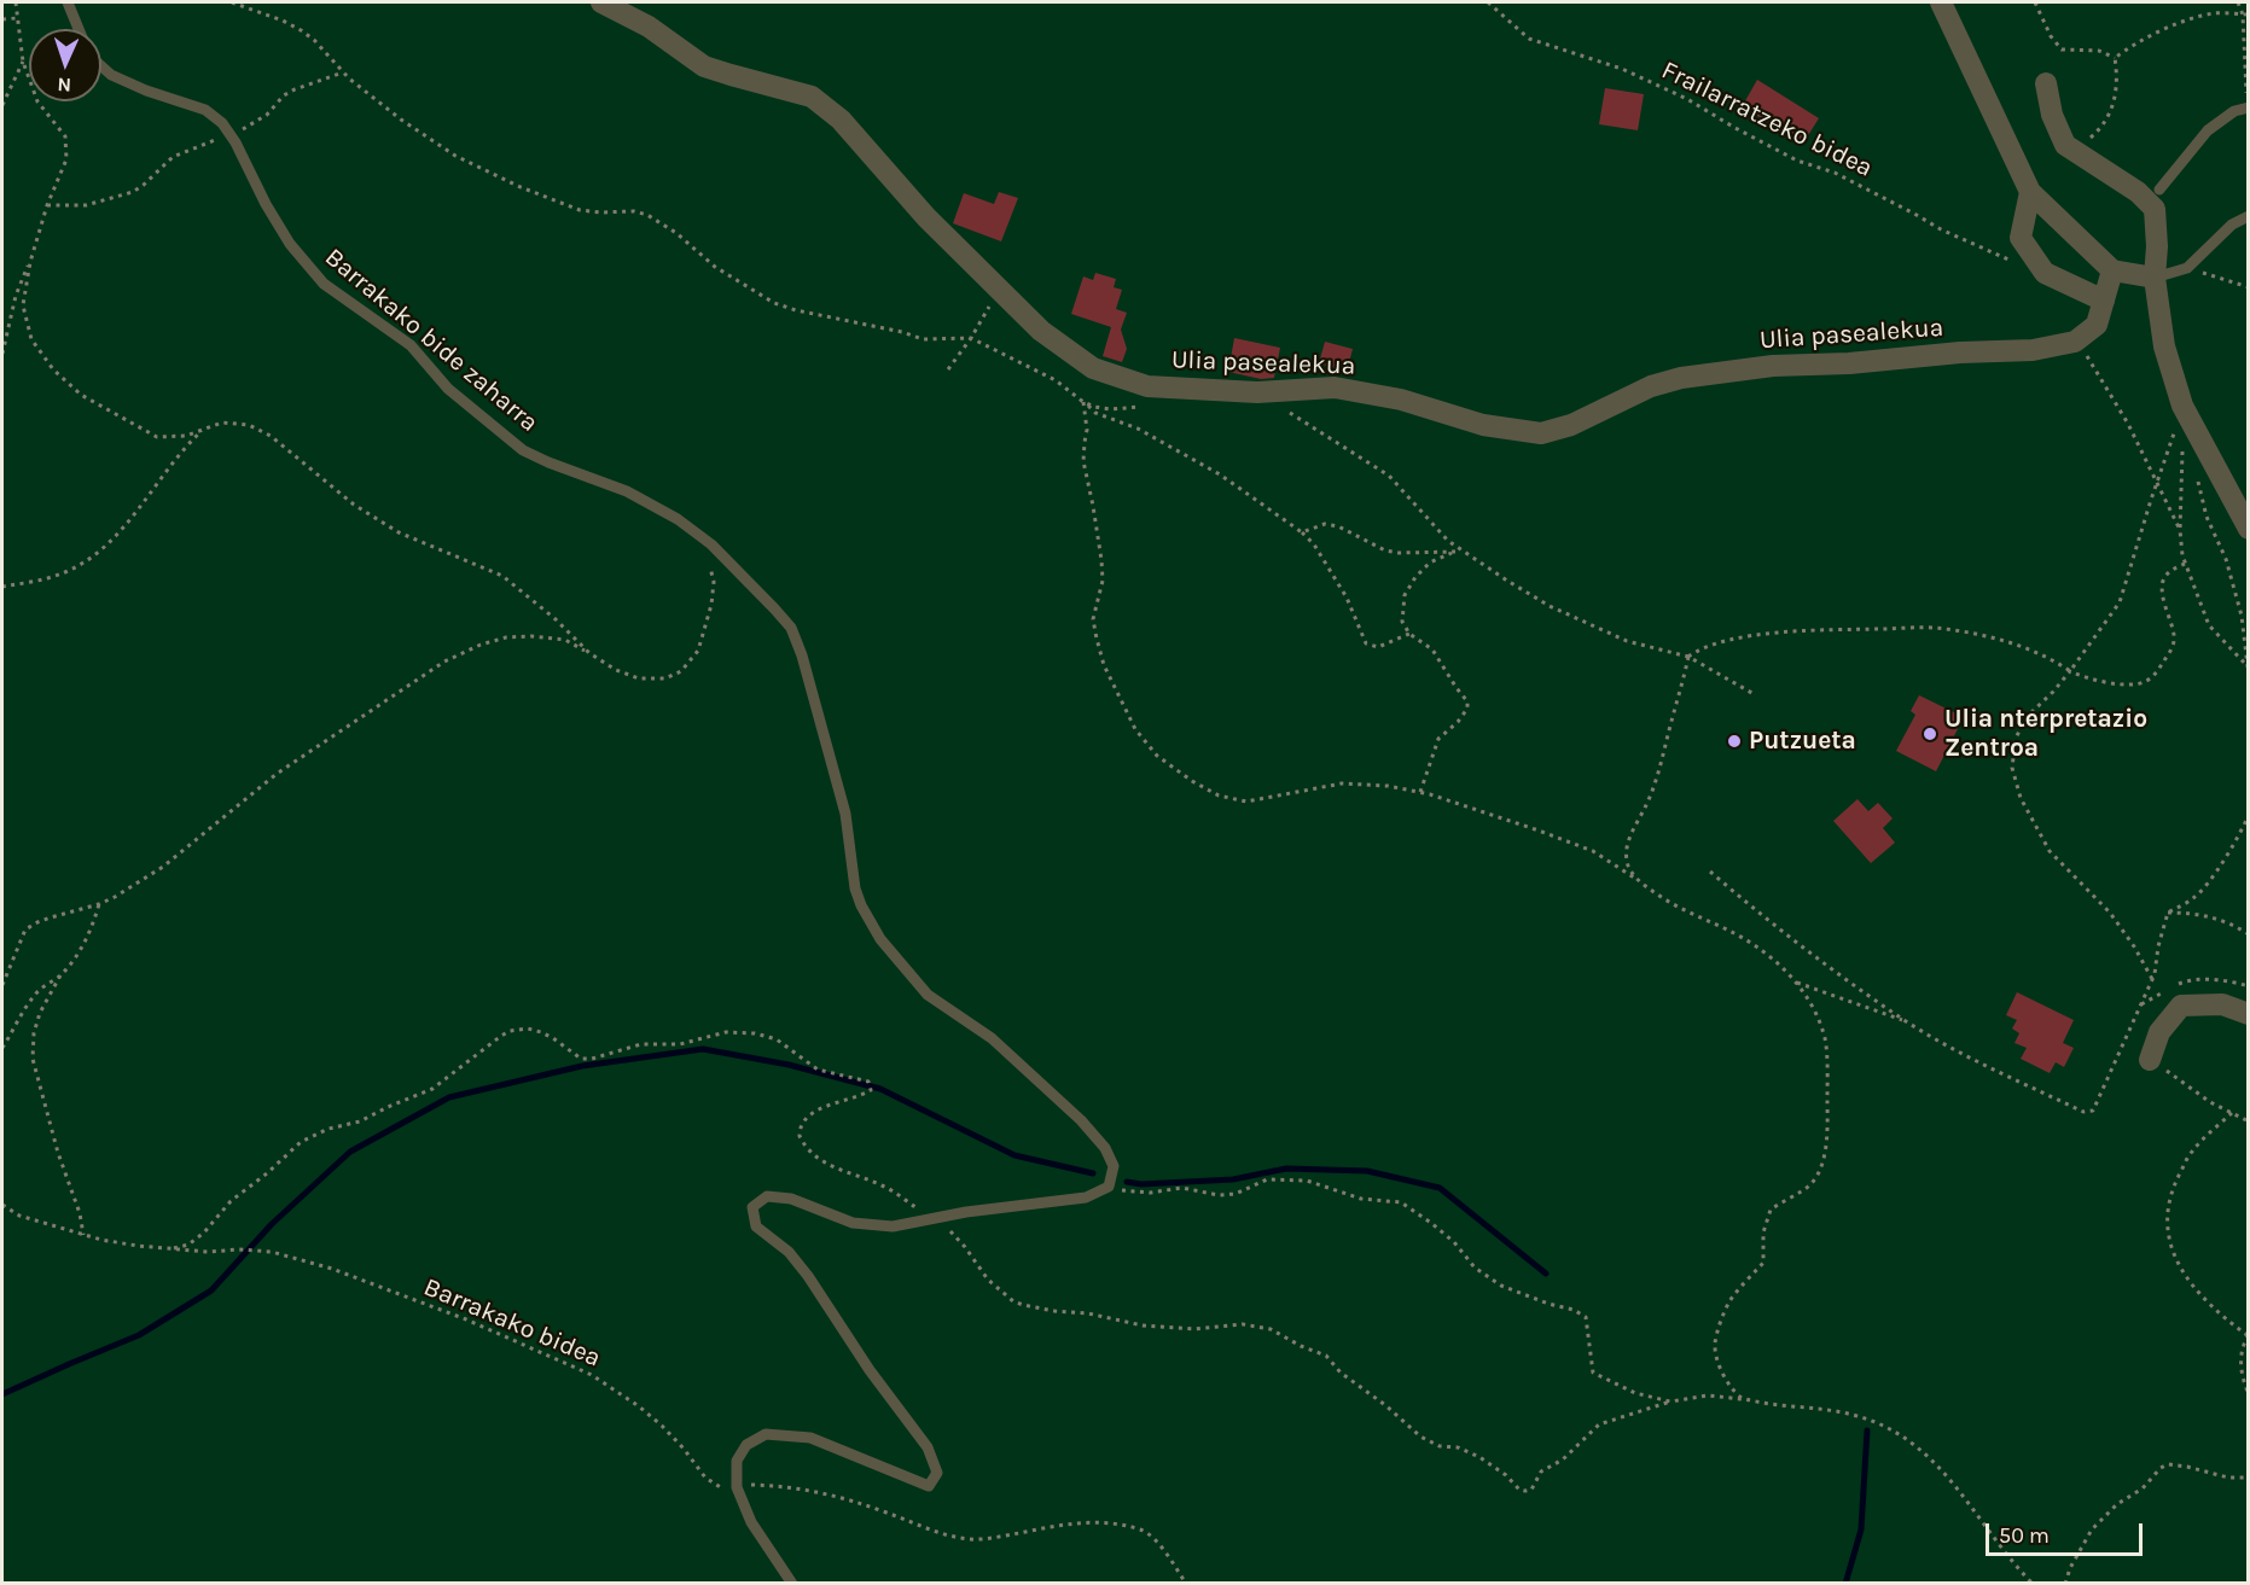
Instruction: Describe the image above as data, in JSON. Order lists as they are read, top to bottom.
{
  "streets": {
    "street": ["Ulia pasealekua"],
    "lane": ["Barrakako bide zaharra"],
    "path": ["Frailarratzeko bidea", "Barrakako bidea"]
  },
  "places": ["Ulia nterpretazio Zentroa", "Putzueta"],
  "scale_bar": "50 m",
  "north": "bottom"
}
